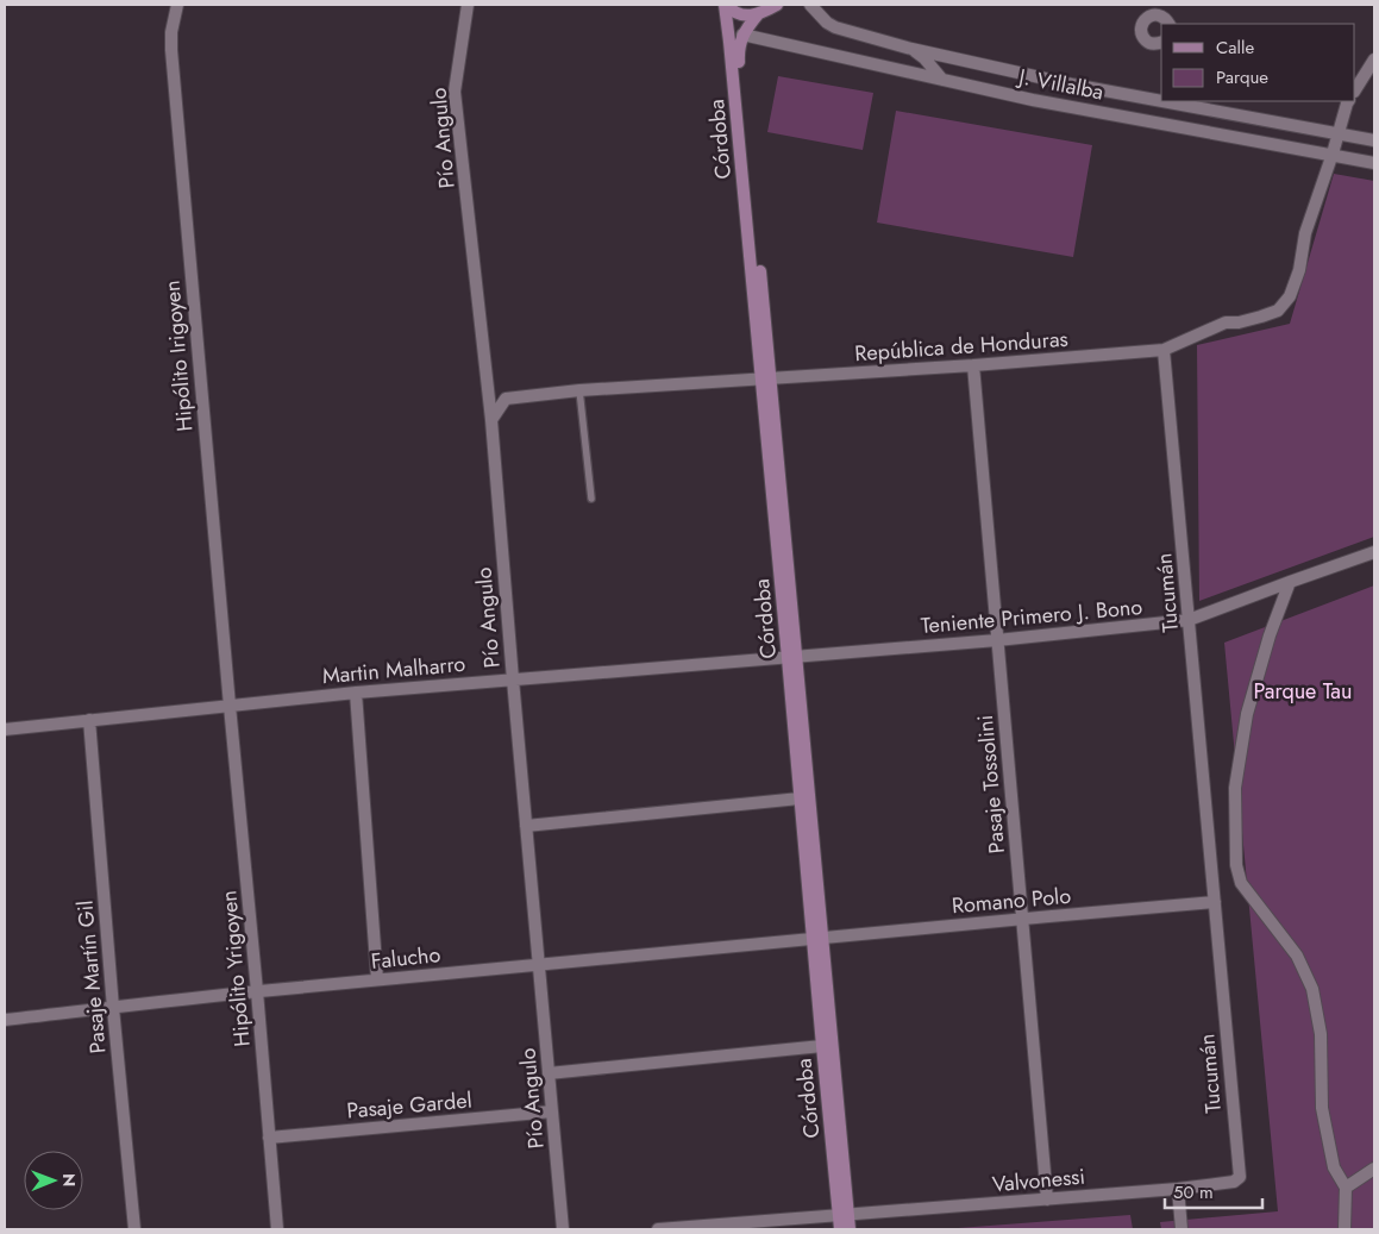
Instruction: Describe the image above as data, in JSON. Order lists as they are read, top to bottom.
{
  "streets": {
    "street": [
      "J. Villalba",
      "Pío Angulo",
      "Córdoba",
      "República de Honduras",
      "Hipólito Irigoyen",
      "Tucumán",
      "Teniente Primero J. Bono",
      "Martin Malharro",
      "Pasaje Tossolini",
      "Romano Polo",
      "Falucho",
      "Hipólito Yrigoyen",
      "Pasaje Martín Gil",
      "Pasaje Gardel",
      "Valvonessi"
    ]
  },
  "crossings": [
    ["J. Villalba", "Córdoba"],
    ["Pío Angulo", "República de Honduras"],
    ["Pío Angulo", "Martin Malharro"],
    ["Pío Angulo", "Falucho"],
    ["Pío Angulo", "Pasaje Gardel"],
    ["Córdoba", "República de Honduras"],
    ["Córdoba", "Teniente Primero J. Bono"],
    ["Córdoba", "Martin Malharro"],
    ["Córdoba", "Romano Polo"],
    ["Córdoba", "Falucho"],
    ["Córdoba", "Valvonessi"],
    ["República de Honduras", "Tucumán"],
    ["República de Honduras", "Pasaje Tossolini"],
    ["Hipólito Irigoyen", "Martin Malharro"],
    ["Hipólito Irigoyen", "Hipólito Yrigoyen"],
    ["Tucumán", "Teniente Primero J. Bono"],
    ["Tucumán", "Romano Polo"],
    ["Tucumán", "Valvonessi"],
    ["Teniente Primero J. Bono", "Martin Malharro"],
    ["Teniente Primero J. Bono", "Pasaje Tossolini"],
    ["Martin Malharro", "Hipólito Yrigoyen"],
    ["Martin Malharro", "Pasaje Martín Gil"],
    ["Pasaje Tossolini", "Romano Polo"],
    ["Pasaje Tossolini", "Valvonessi"],
    ["Romano Polo", "Falucho"],
    ["Falucho", "Hipólito Yrigoyen"],
    ["Falucho", "Pasaje Martín Gil"],
    ["Hipólito Yrigoyen", "Pasaje Gardel"]
  ],
  "parks": ["Parque Tau"],
  "legend": ["Calle", "Parque"],
  "scale_bar": "50 m",
  "north": "right"
}
